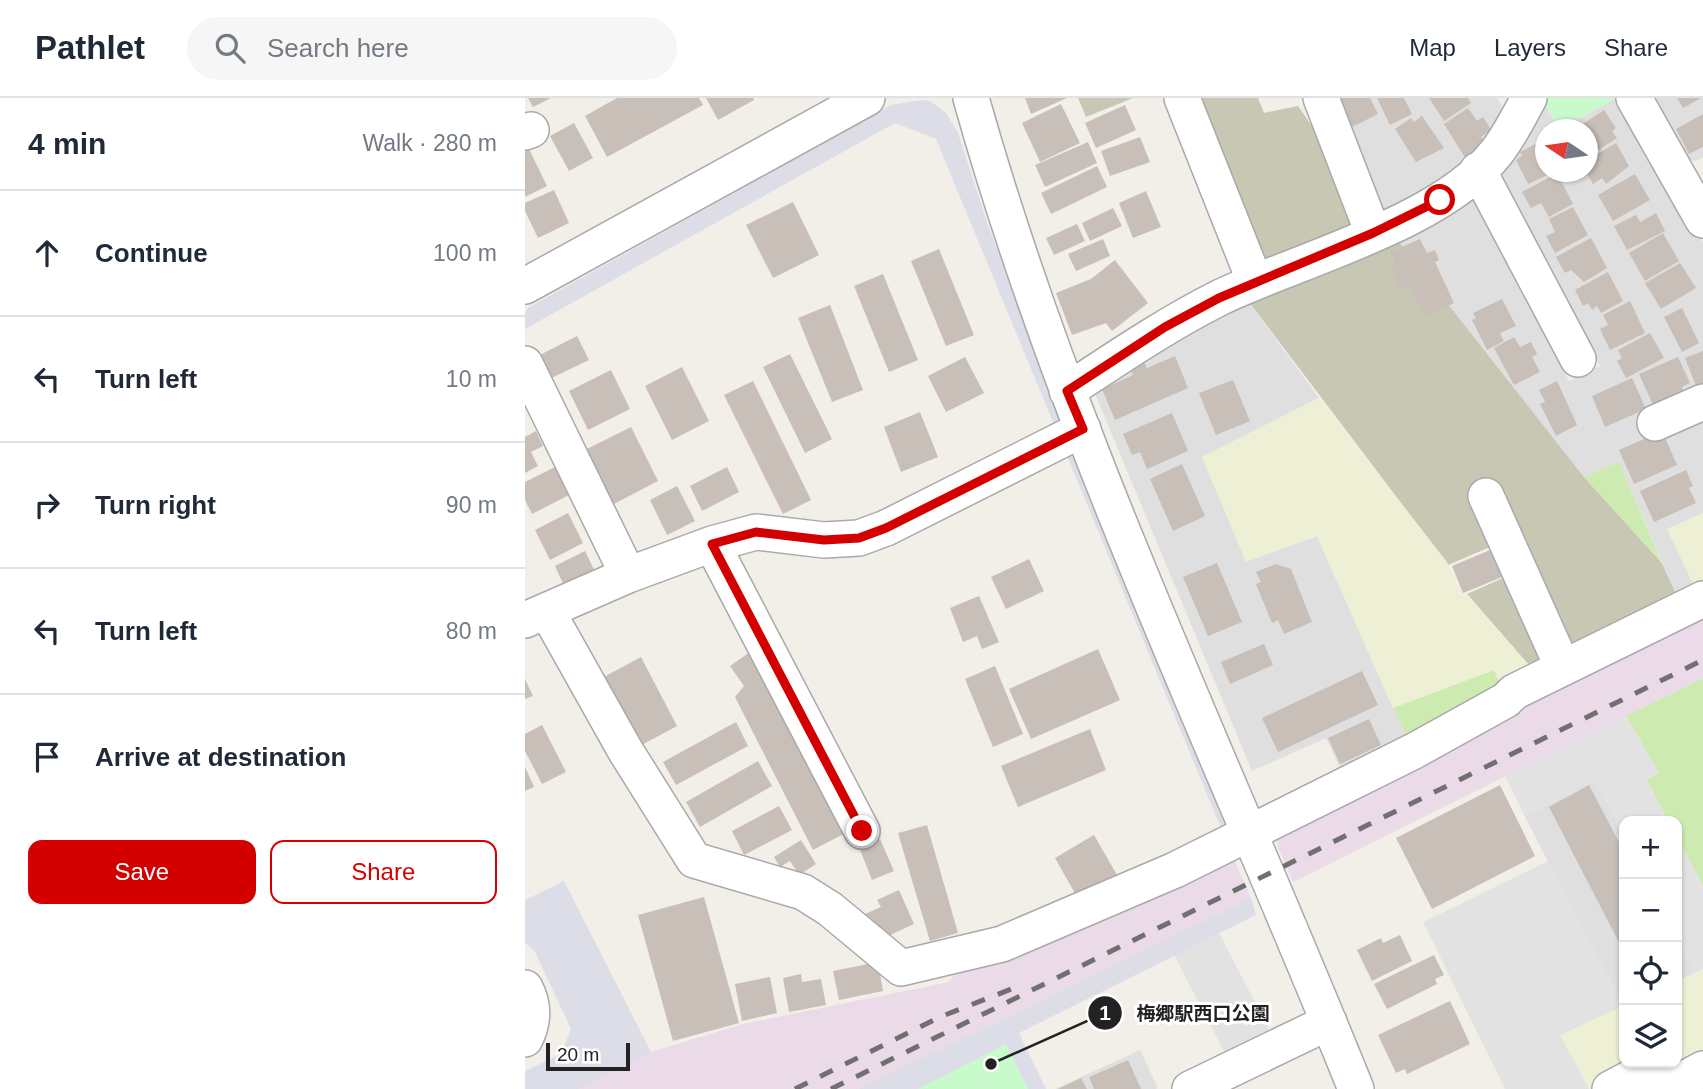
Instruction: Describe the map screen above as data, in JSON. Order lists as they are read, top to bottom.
{
  "places": ["梅郷駅西口公園"],
  "scale_bar": "20 m",
  "north": "left",
  "page": {
    "header": "Pathlet",
    "search": "Search here",
    "nav": ["Map", "Layers", "Share"],
    "heading": ["4 min", "Walk · 280 m"],
    "list": [
      ["Continue", "100 m"],
      ["Turn left", "10 m"],
      ["Turn right", "90 m"],
      ["Turn left", "80 m"],
      "Arrive at destination"
    ],
    "map_buttons": ["+", "−"],
    "buttons": ["Save", "Share"],
    "scale": "20 m"
  }
}
